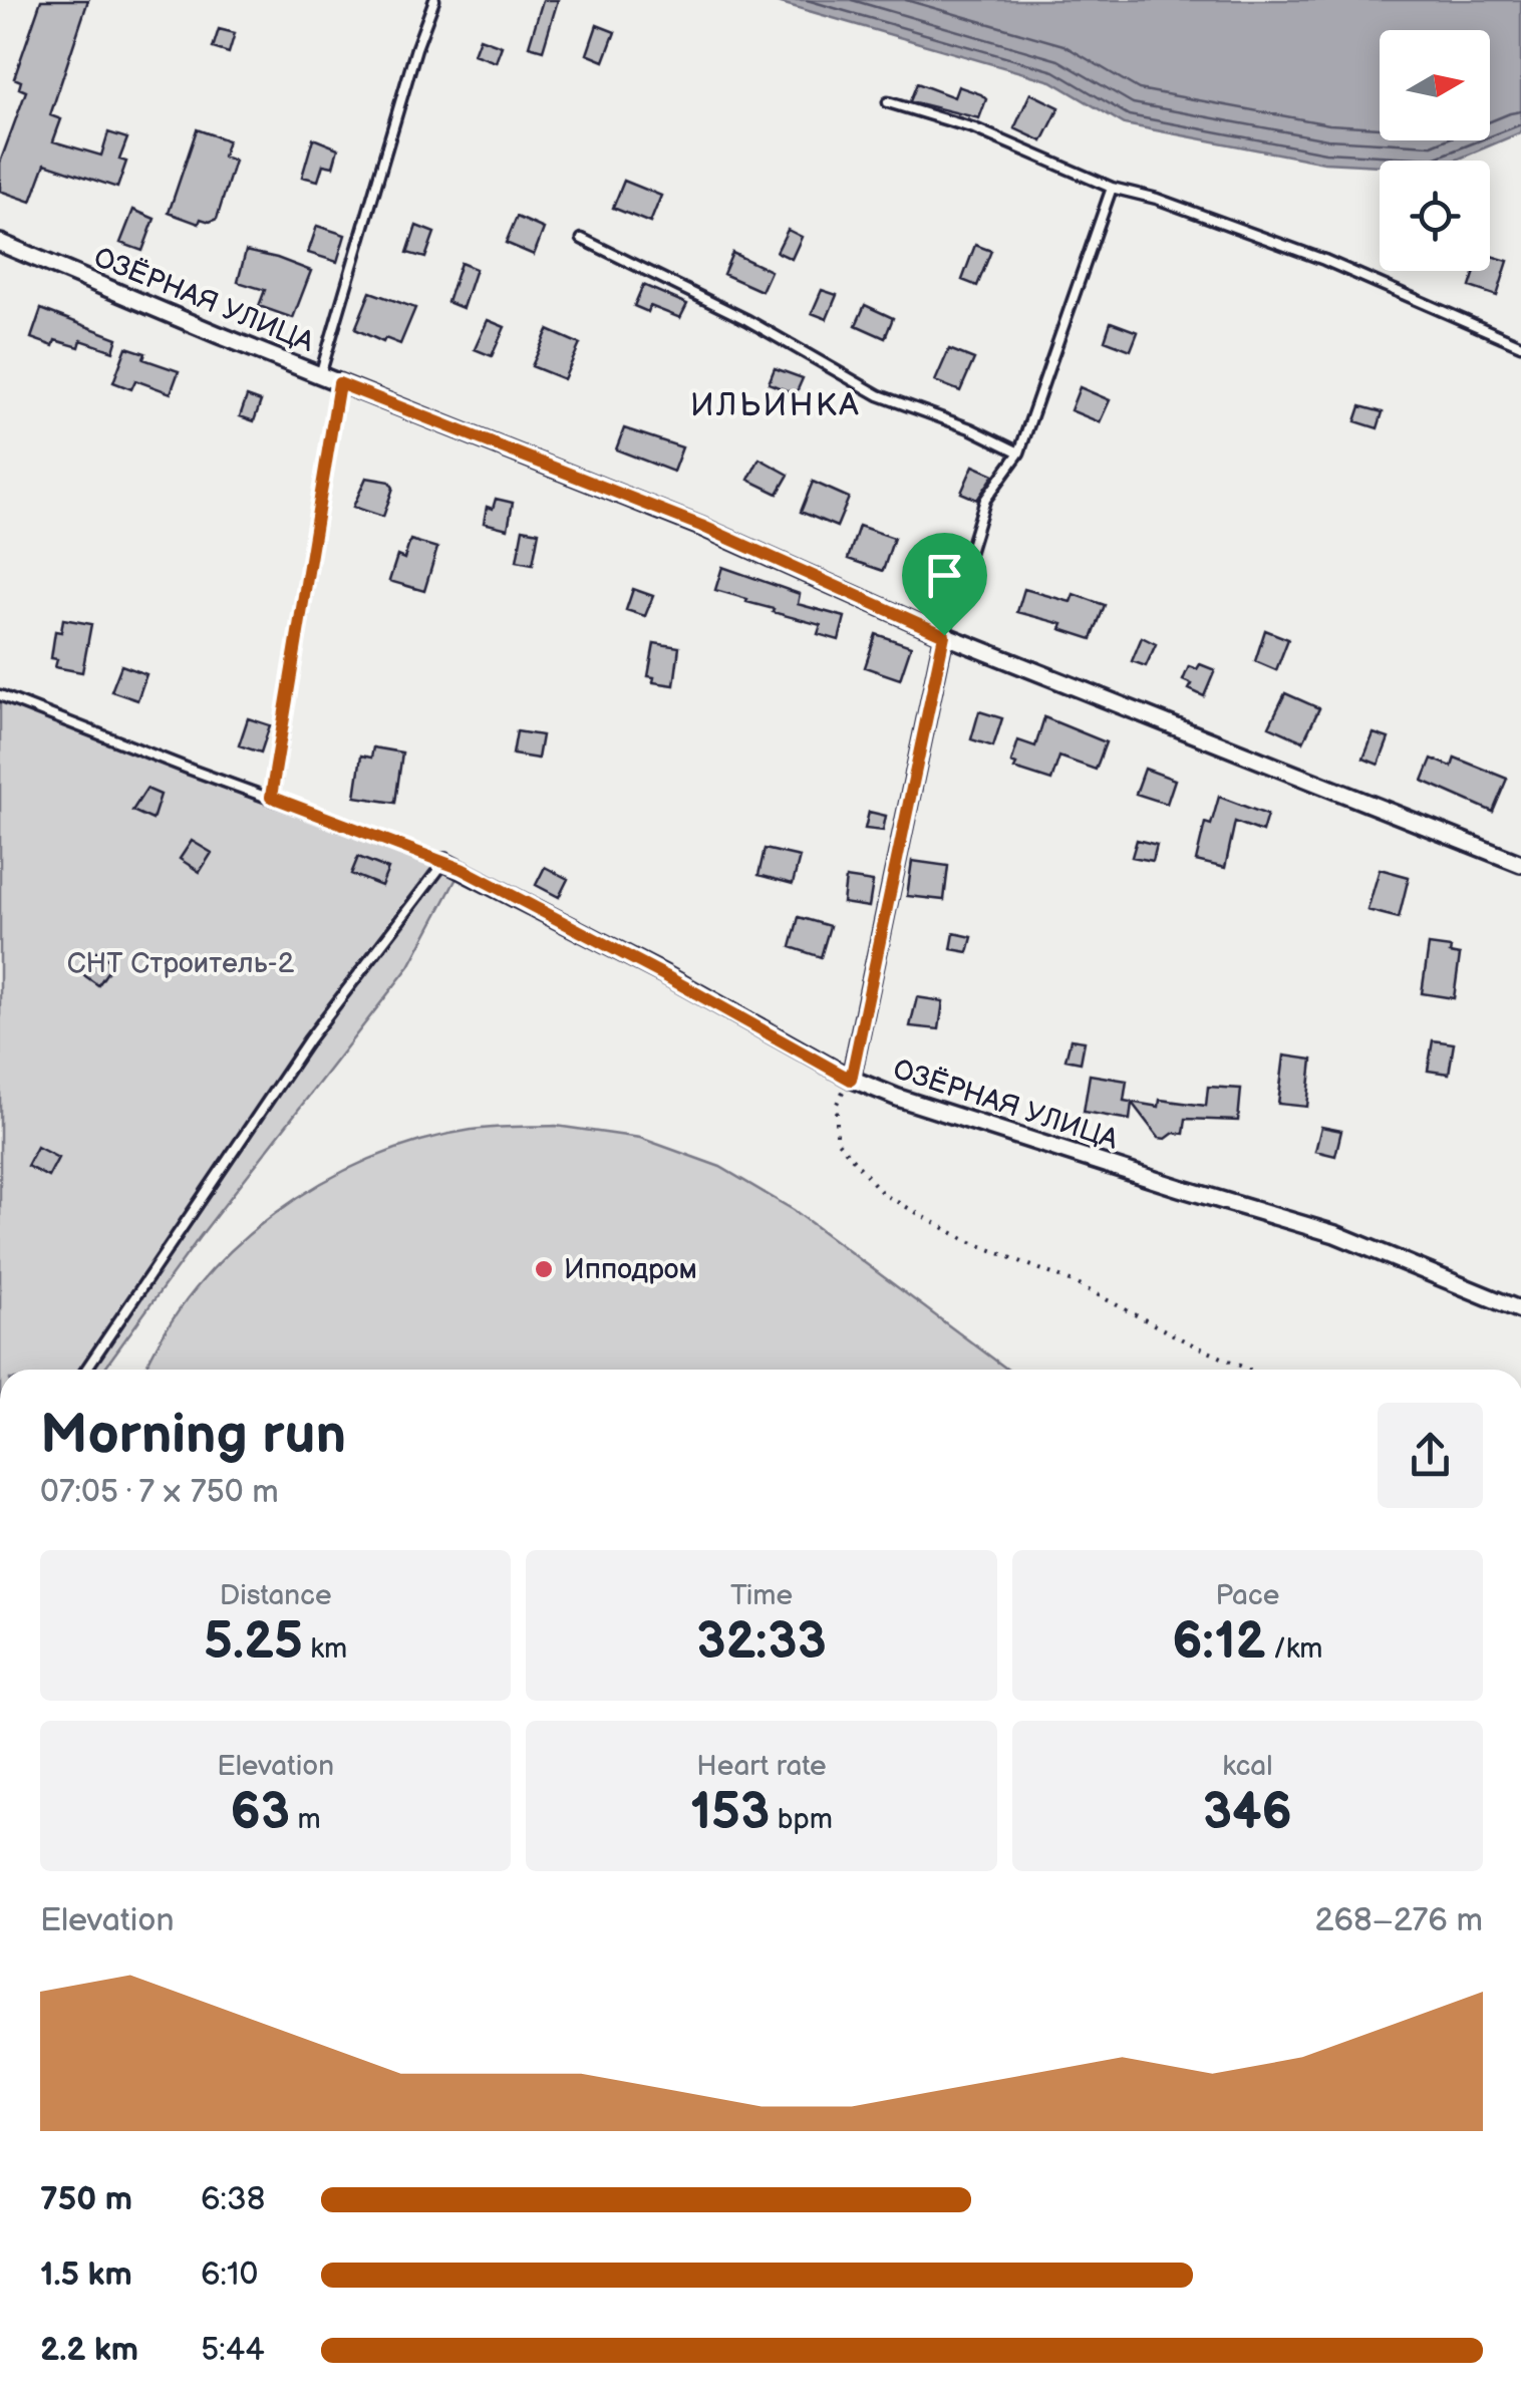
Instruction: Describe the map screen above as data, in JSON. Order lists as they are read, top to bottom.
{
  "streets": {
    "street": ["ОЗЁРНАЯ УЛИЦА"]
  },
  "districts": ["ИЛЬИНКА"],
  "parks": ["СНТ Строитель-2"],
  "places": ["Ипподром"],
  "north": "right",
  "page": {
    "heading": ["Morning run", "07:05 · 7 × 750 m"],
    "stats": [
      ["Distance", "5.25 km"],
      ["Time", "32:33"],
      ["Pace", "6:12 /km"],
      ["Elevation", "63 m"],
      ["Heart rate", "153 bpm"],
      ["kcal", "346"]
    ],
    "chart": ["Elevation", "268–276 m"],
    "list": [
      {
        "name": "750 m",
        "note": "6:38"
      },
      {
        "name": "1.5 km",
        "note": "6:10"
      },
      {
        "name": "2.2 km",
        "note": "5:44"
      }
    ]
  }
}
